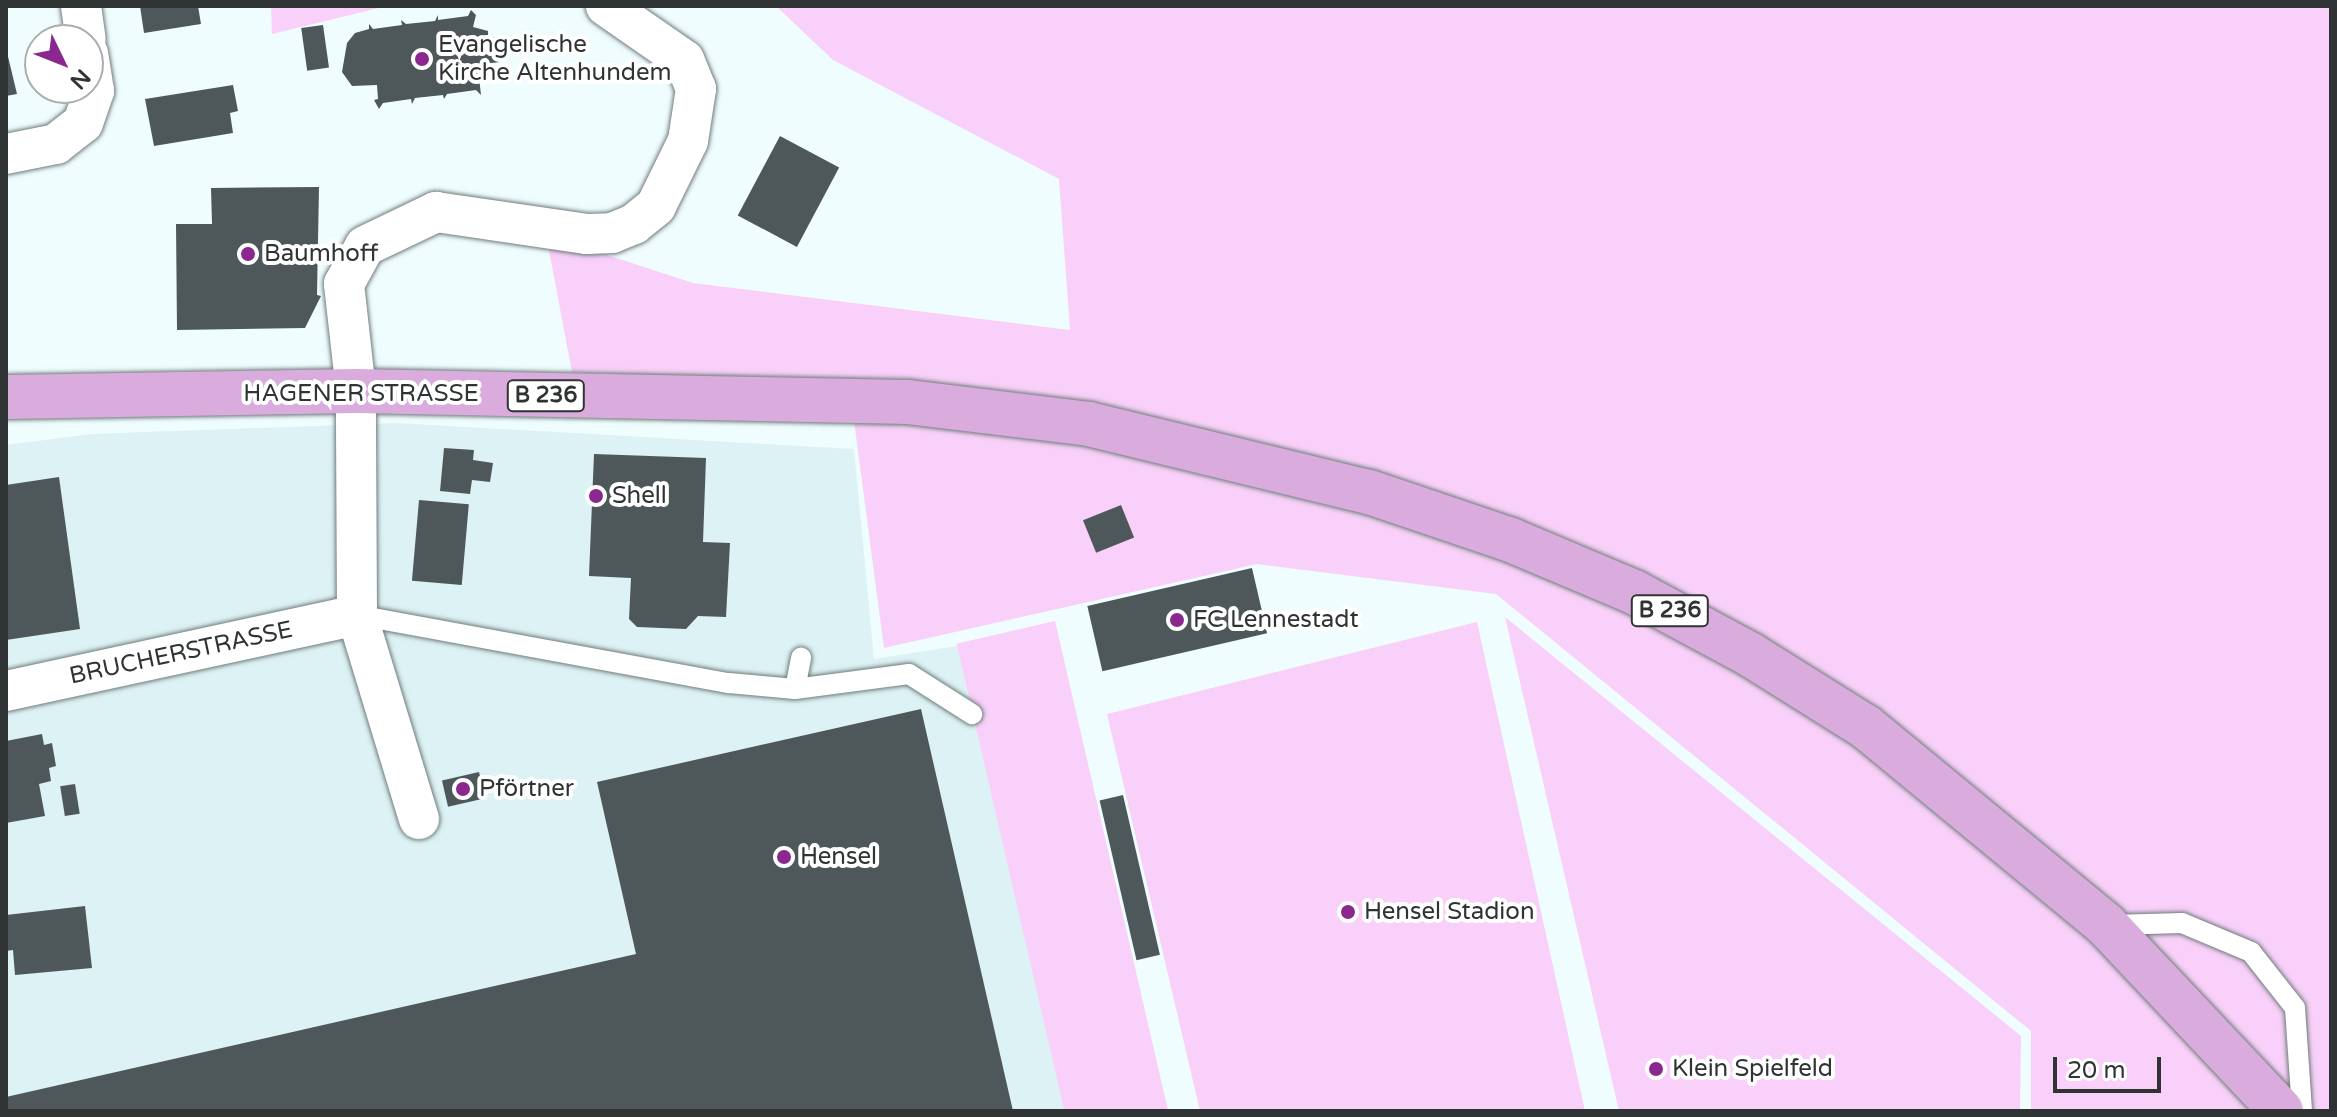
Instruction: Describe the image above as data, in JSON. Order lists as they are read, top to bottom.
{
  "streets": {
    "main road": ["HAGENER STRASSE", "B 236"],
    "street": ["BRUCHERSTRASSE"]
  },
  "crossings": [
    ["HAGENER STRASSE", "B 236"]
  ],
  "places": [
    "Evangelische Kirche Altenhundem",
    "Baumhoff",
    "Shell",
    "FC Lennestadt",
    "Pförtner",
    "Hensel",
    "Hensel Stadion",
    "Klein Spielfeld"
  ],
  "scale_bar": "20 m",
  "north": "bottom right"
}
